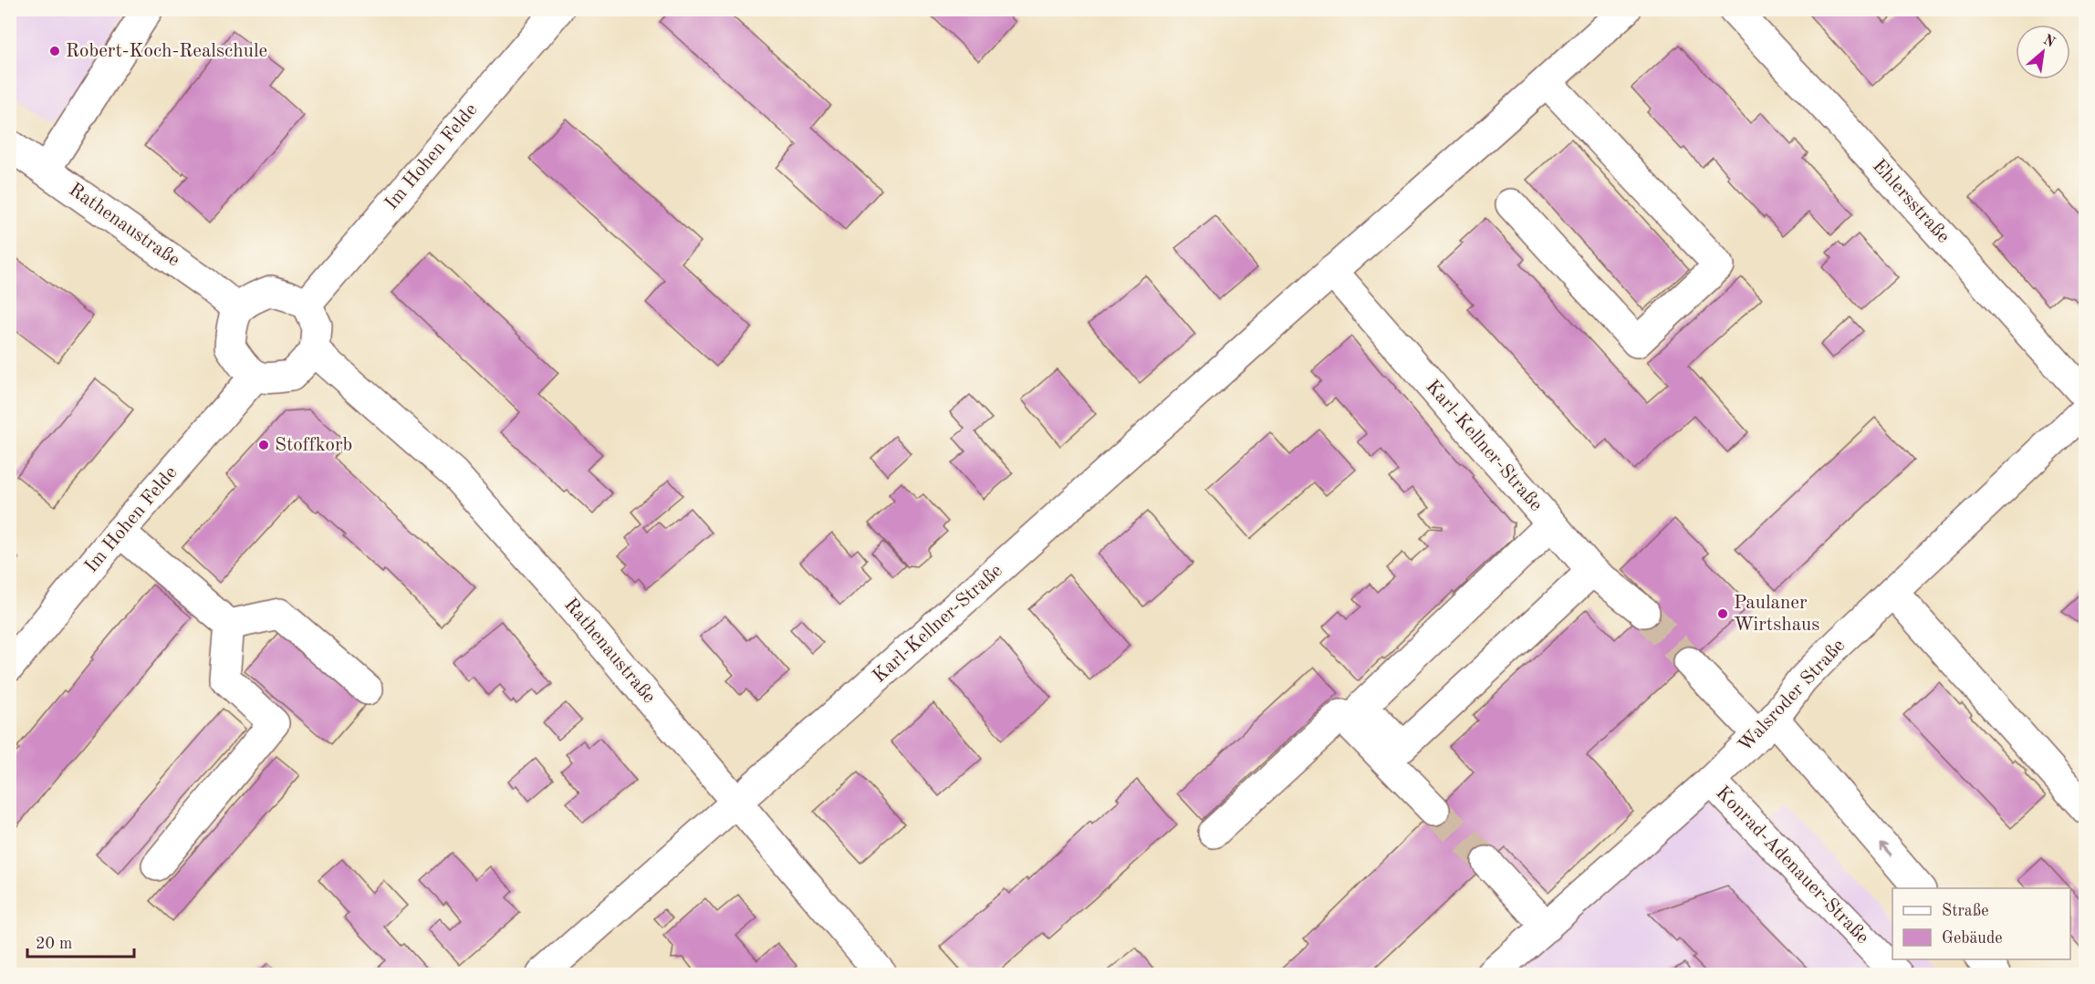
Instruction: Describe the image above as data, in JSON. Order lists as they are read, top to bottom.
{
  "streets": {
    "street": [
      "Im Hohen Felde",
      "Ehlersstraße",
      "Rathenaustraße",
      "Karl-Kellner-Straße",
      "Walsroder Straße",
      "Konrad-Adenauer-Straße"
    ]
  },
  "crossings": [
    ["Im Hohen Felde", "Rathenaustraße"],
    ["Rathenaustraße", "Karl-Kellner-Straße"],
    ["Walsroder Straße", "Konrad-Adenauer-Straße"]
  ],
  "places": ["Robert-Koch-Realschule", "Stoffkorb", "Paulaner Wirtshaus"],
  "legend": ["Straße", "Gebäude"],
  "scale_bar": "20 m",
  "north": "top right"
}
